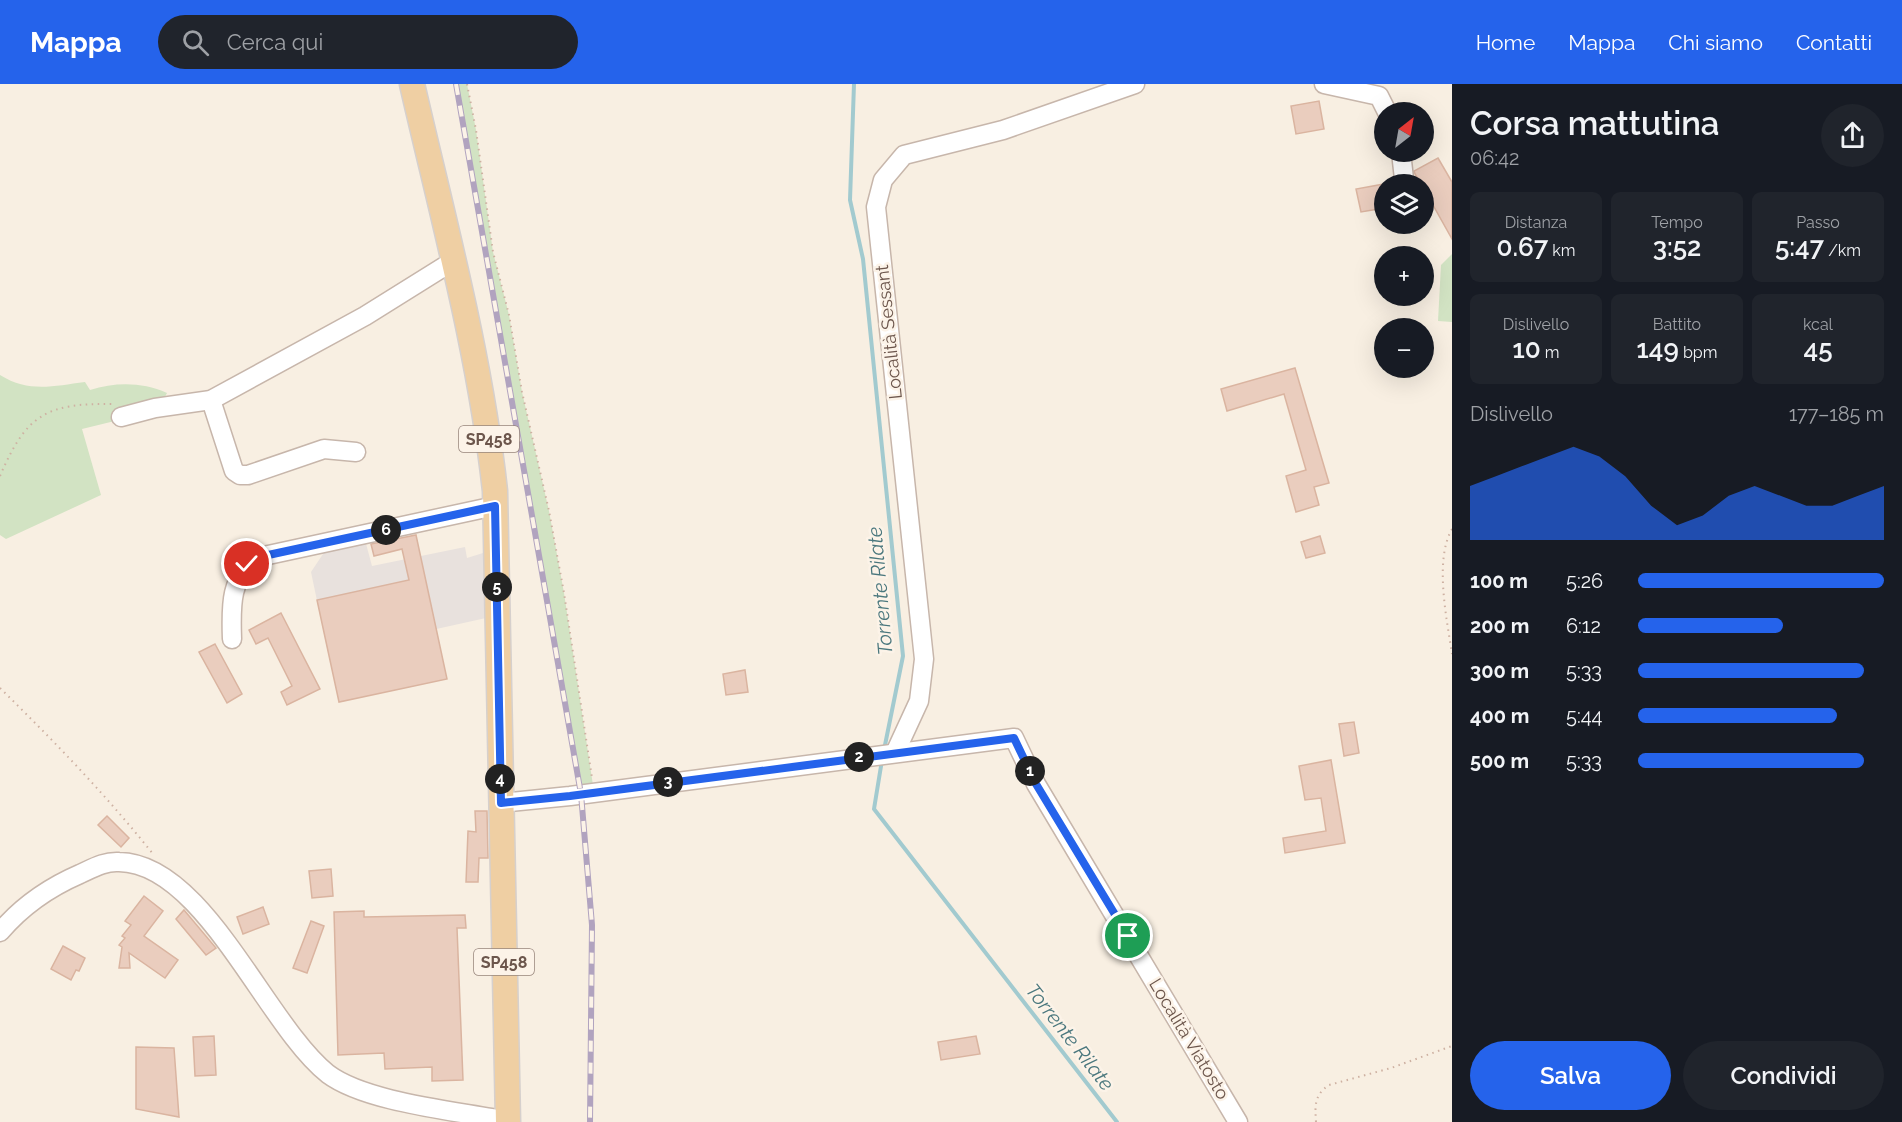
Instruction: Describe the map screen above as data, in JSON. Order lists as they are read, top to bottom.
{
  "streets": {
    "main road": ["SP458"],
    "street": ["Località Sessant", "Località Viatosto"]
  },
  "crossings": [
    ["Località Sessant", "Località Viatosto"]
  ],
  "water": ["Torrente Rilate"],
  "north": "top right",
  "page": {
    "header": "Mappa",
    "search": "Cerca qui",
    "nav": [
      "Home",
      "Mappa",
      "Chi siamo",
      "Contatti"
    ],
    "heading": ["Corsa mattutina", "06:42"],
    "map_buttons": ["+", "−"],
    "stats": [
      ["Distanza", "0.67 km"],
      ["Tempo", "3:52"],
      ["Passo", "5:47 /km"],
      ["Dislivello", "10 m"],
      ["Battito", "149 bpm"],
      ["kcal", "45"]
    ],
    "chart": ["Dislivello", "177–185 m"],
    "pins": [
      "6",
      "5",
      "2",
      "1",
      "4",
      "3"
    ],
    "list": [
      {
        "name": "100 m",
        "note": "5:26"
      },
      {
        "name": "200 m",
        "note": "6:12"
      },
      {
        "name": "300 m",
        "note": "5:33"
      },
      {
        "name": "400 m",
        "note": "5:44"
      },
      {
        "name": "500 m",
        "note": "5:33"
      }
    ],
    "buttons": ["Salva", "Condividi"]
  }
}
